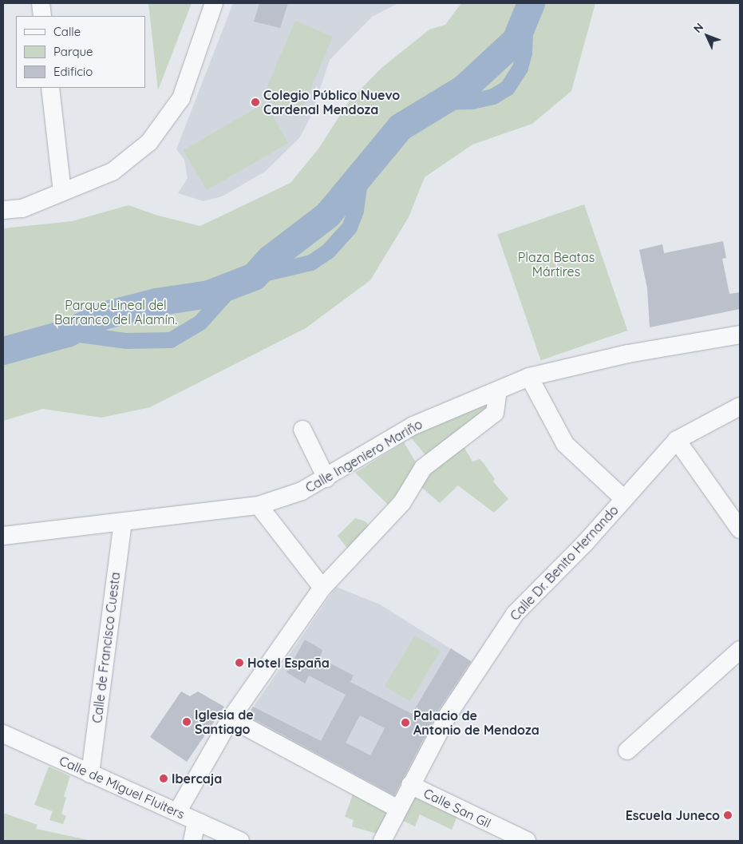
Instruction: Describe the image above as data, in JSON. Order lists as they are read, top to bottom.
{
  "streets": {
    "street": [
      "Calle Ingeniero Mariño",
      "Calle Dr. Benito Hernando",
      "Calle de Francisco Cuesta",
      "Calle de Miguel Fluiters",
      "Calle San Gil"
    ]
  },
  "crossings": [
    ["Calle Ingeniero Mariño", "Calle de Francisco Cuesta"],
    ["Calle Dr. Benito Hernando", "Calle San Gil"],
    ["Calle de Francisco Cuesta", "Calle de Miguel Fluiters"]
  ],
  "parks": ["Plaza Beatas Mártires", "Parque Lineal del Barranco del Alamín."],
  "places": [
    "Colegio Público Nuevo Cardenal Mendoza",
    "Hotel España",
    "Iglesia de Santiago",
    "Palacio de Antonio de Mendoza",
    "Ibercaja",
    "Escuela Juneco"
  ],
  "legend": ["Calle", "Parque", "Edificio"],
  "north": "top left"
}
